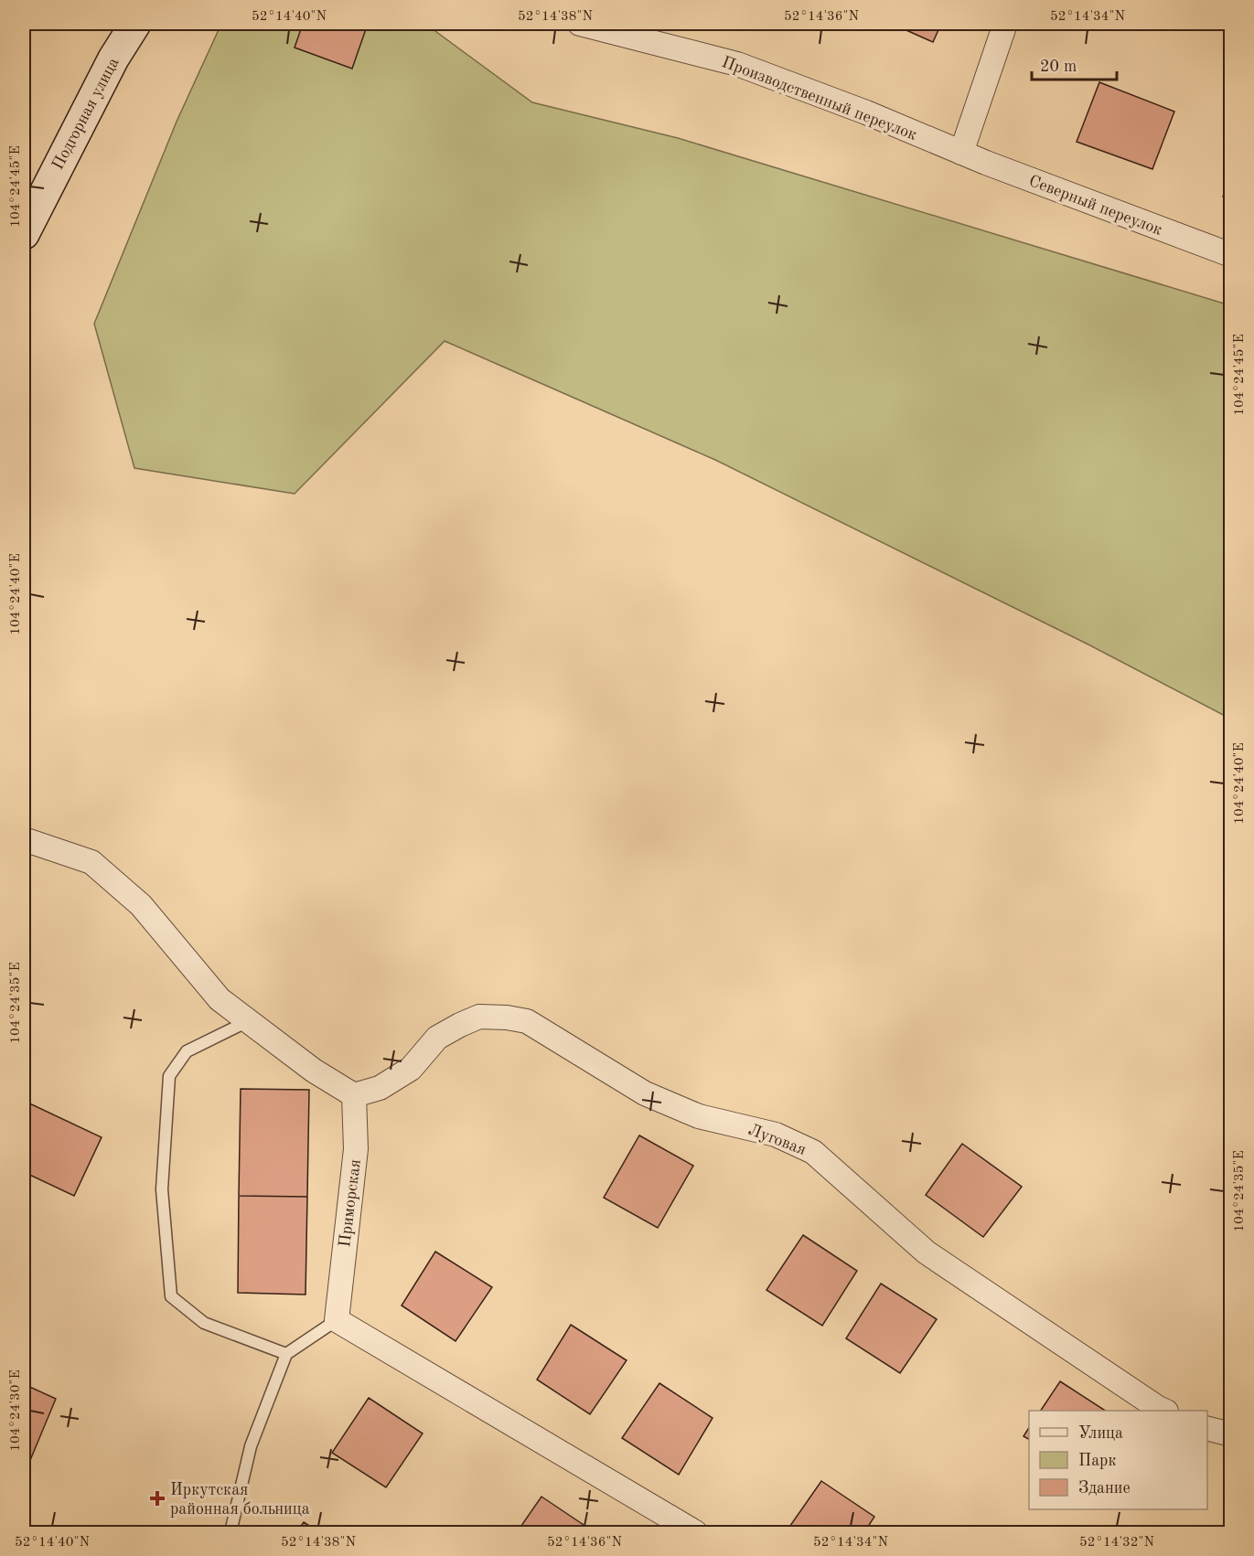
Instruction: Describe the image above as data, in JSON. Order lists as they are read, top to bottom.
{
  "streets": {
    "street": [
      "Производственный переулок",
      "Подгорная улица",
      "Северный переулок",
      "Луговая",
      "Приморская"
    ]
  },
  "crossings": [
    ["Производственный переулок", "Северный переулок"],
    ["Луговая", "Приморская"]
  ],
  "places": {
    "health": ["Иркутская районная больница"]
  },
  "legend": ["Улица", "Парк", "Здание"],
  "scale_bar": "20 m",
  "coordinates": [
    "52°14'40\"N",
    "52°14'38\"N",
    "52°14'36\"N",
    "52°14'34\"N",
    "104°24'45\"E",
    "104°24'40\"E",
    "104°24'35\"E",
    "104°24'30\"E",
    "52°14'32\"N"
  ]
}
